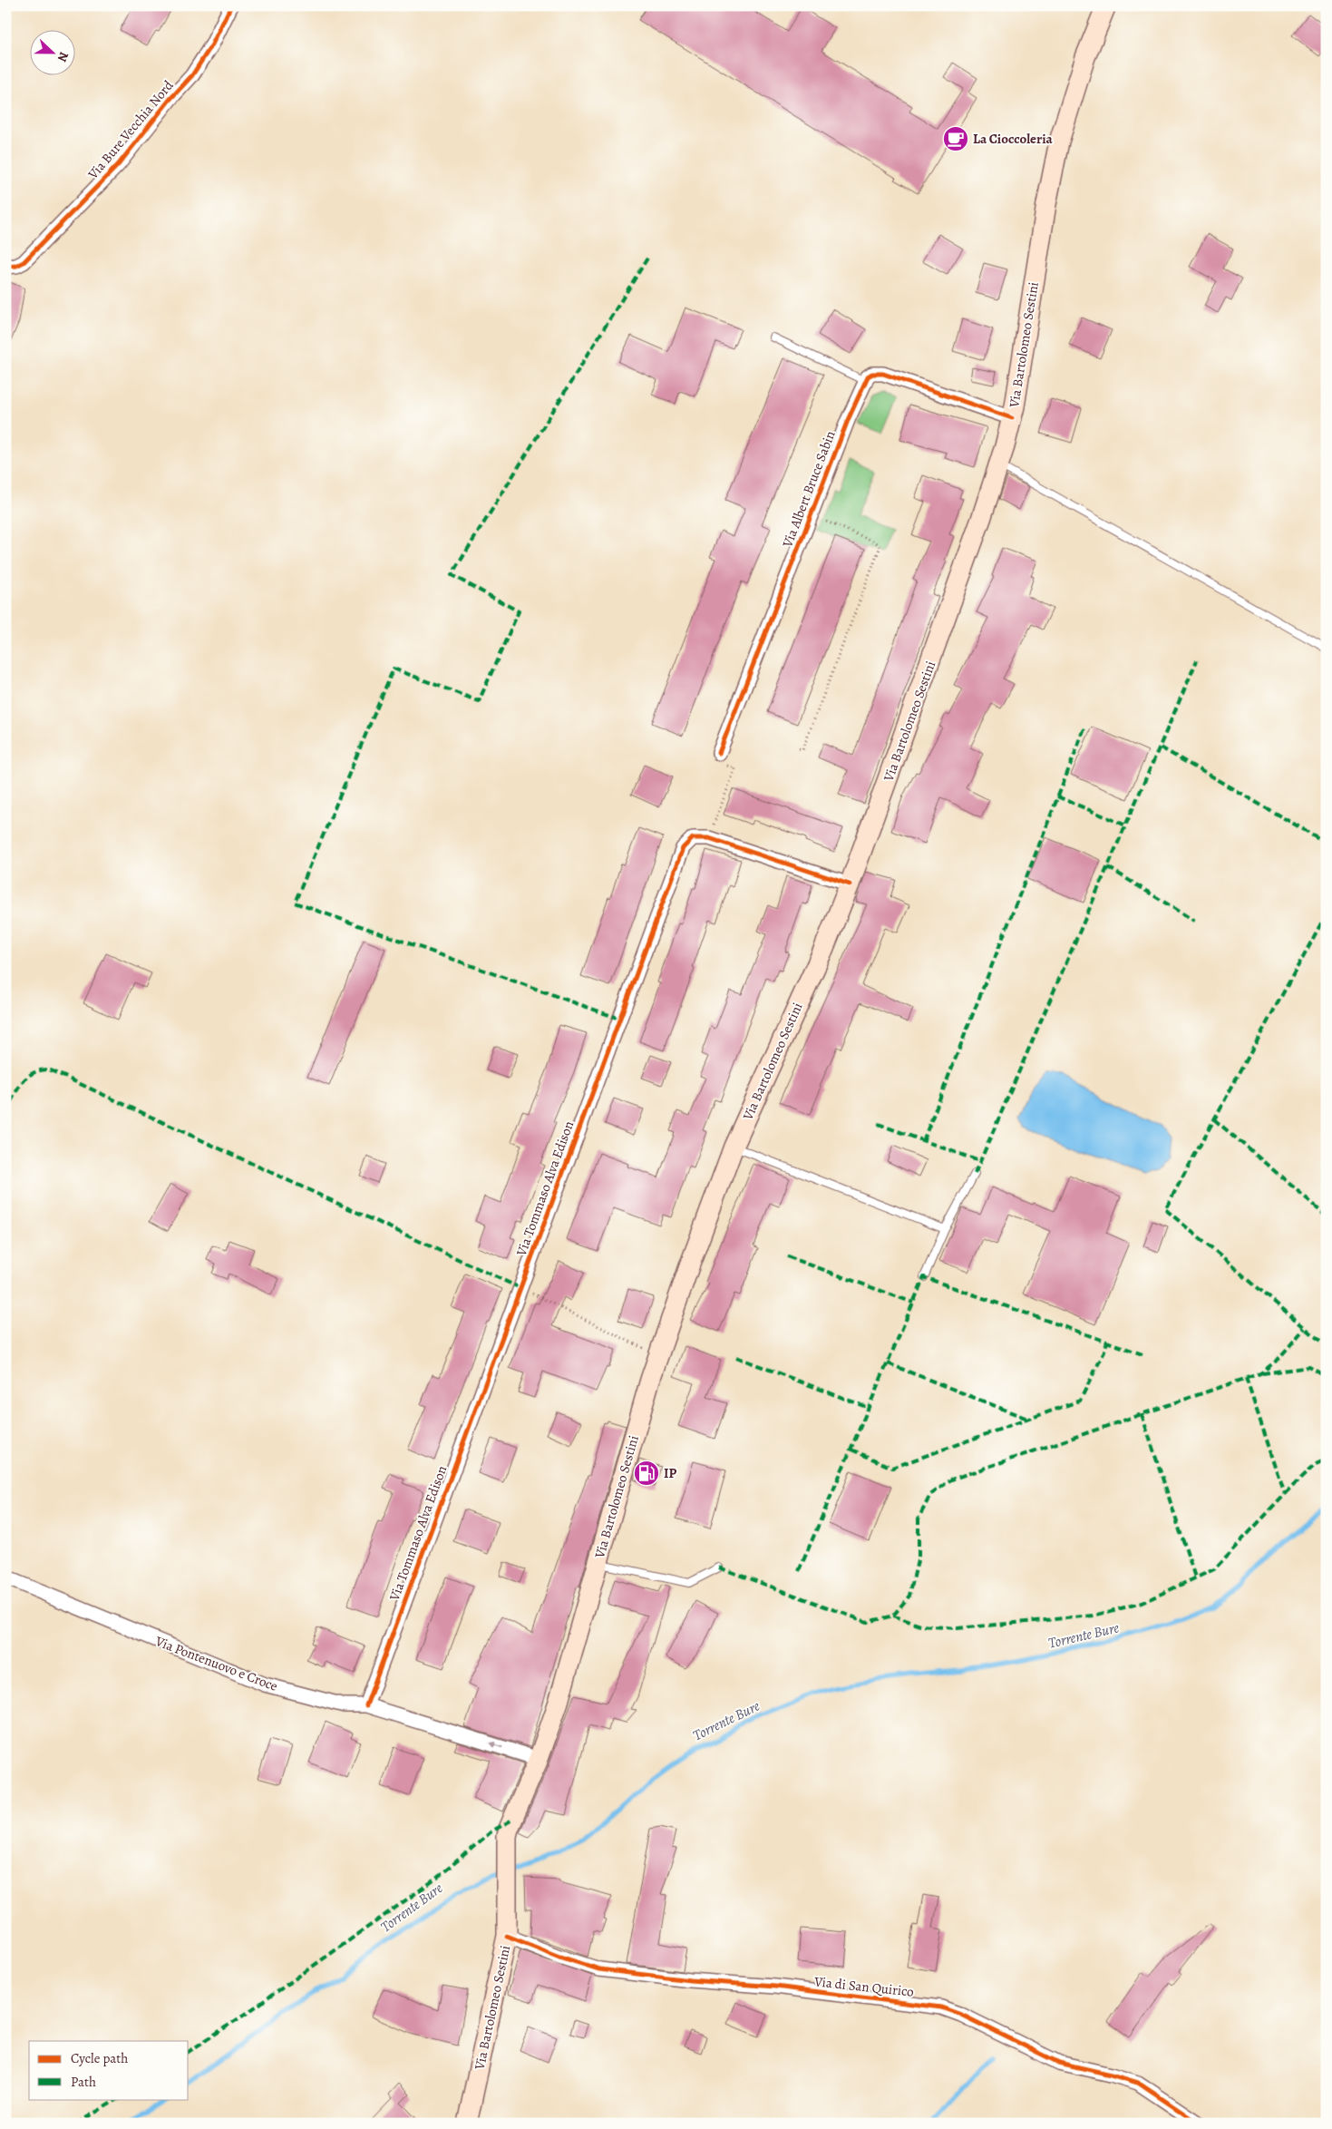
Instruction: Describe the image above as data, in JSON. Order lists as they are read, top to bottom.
{
  "streets": {
    "main road": ["Via Bartolomeo Sestini"],
    "street": [
      "Via Bure Vecchia Nord",
      "Via Albert Bruce Sabin",
      "Via Tommaso Alva Edison",
      "Via Pontenuovo e Croce",
      "Via di San Quirico"
    ]
  },
  "crossings": [
    ["Via Bartolomeo Sestini", "Via Tommaso Alva Edison"],
    ["Via Bartolomeo Sestini", "Via Pontenuovo e Croce"],
    ["Via Bartolomeo Sestini", "Via di San Quirico"],
    ["Via Tommaso Alva Edison", "Via Pontenuovo e Croce"]
  ],
  "water": ["Torrente Bure"],
  "places": {
    "cafe": ["La Cioccoleria"],
    "fuel station": ["IP"]
  },
  "legend": ["Cycle path", "Path"],
  "north": "right"
}
